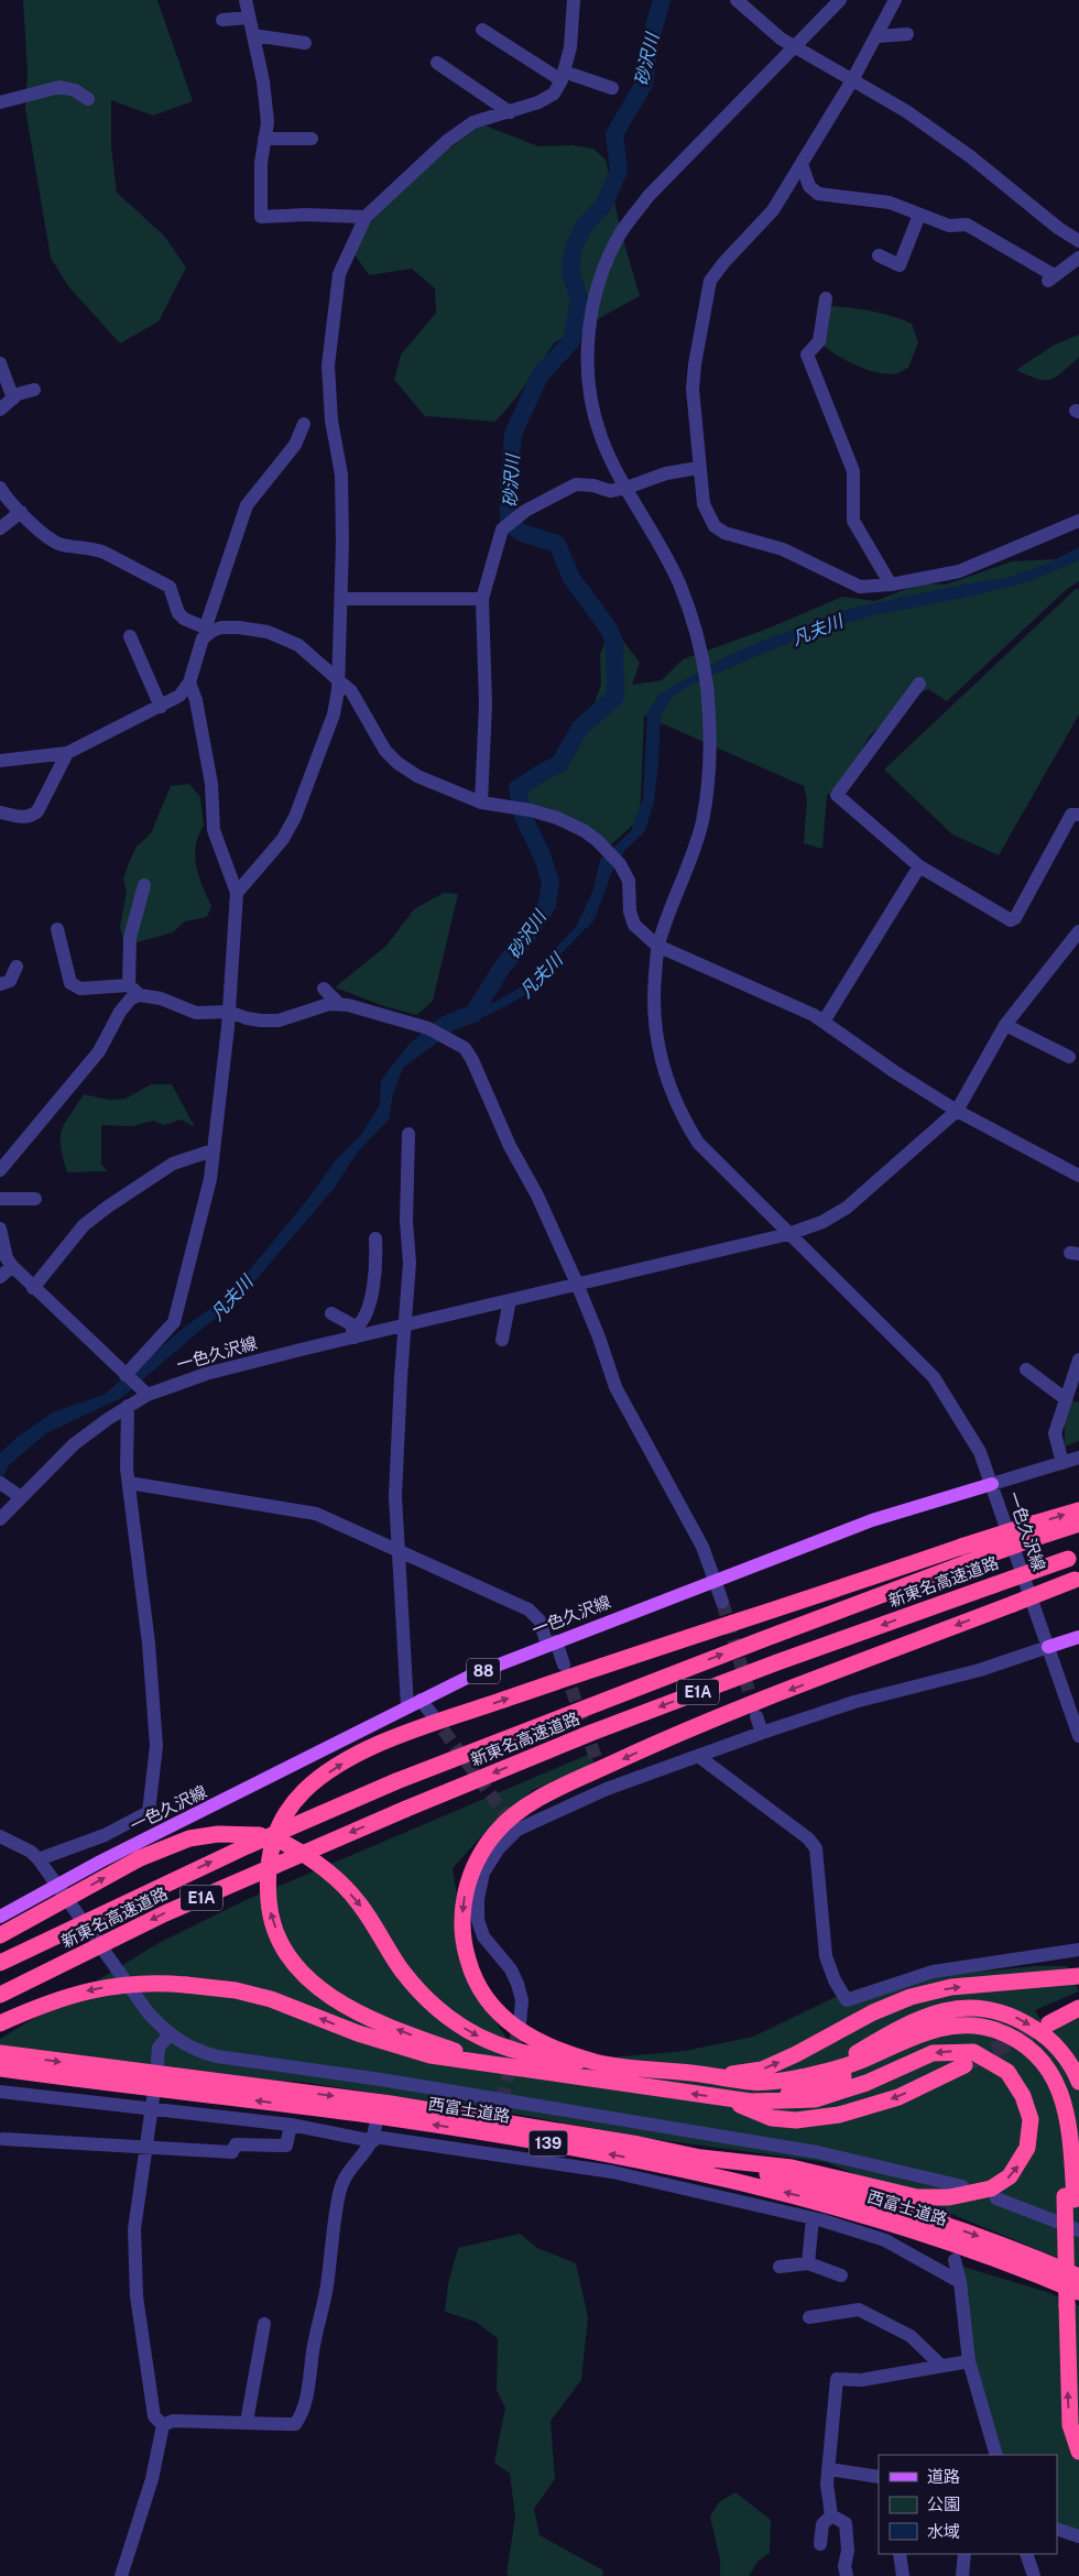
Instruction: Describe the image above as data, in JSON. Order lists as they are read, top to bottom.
{
  "streets": {
    "highway": [
      "新東名高速道路",
      "E1A",
      "西富士道路",
      "139"
    ],
    "main road": ["一色久沢線", "88"]
  },
  "water": ["砂沢川", "凡夫川"],
  "legend": ["道路", "公園", "水域"]
}
